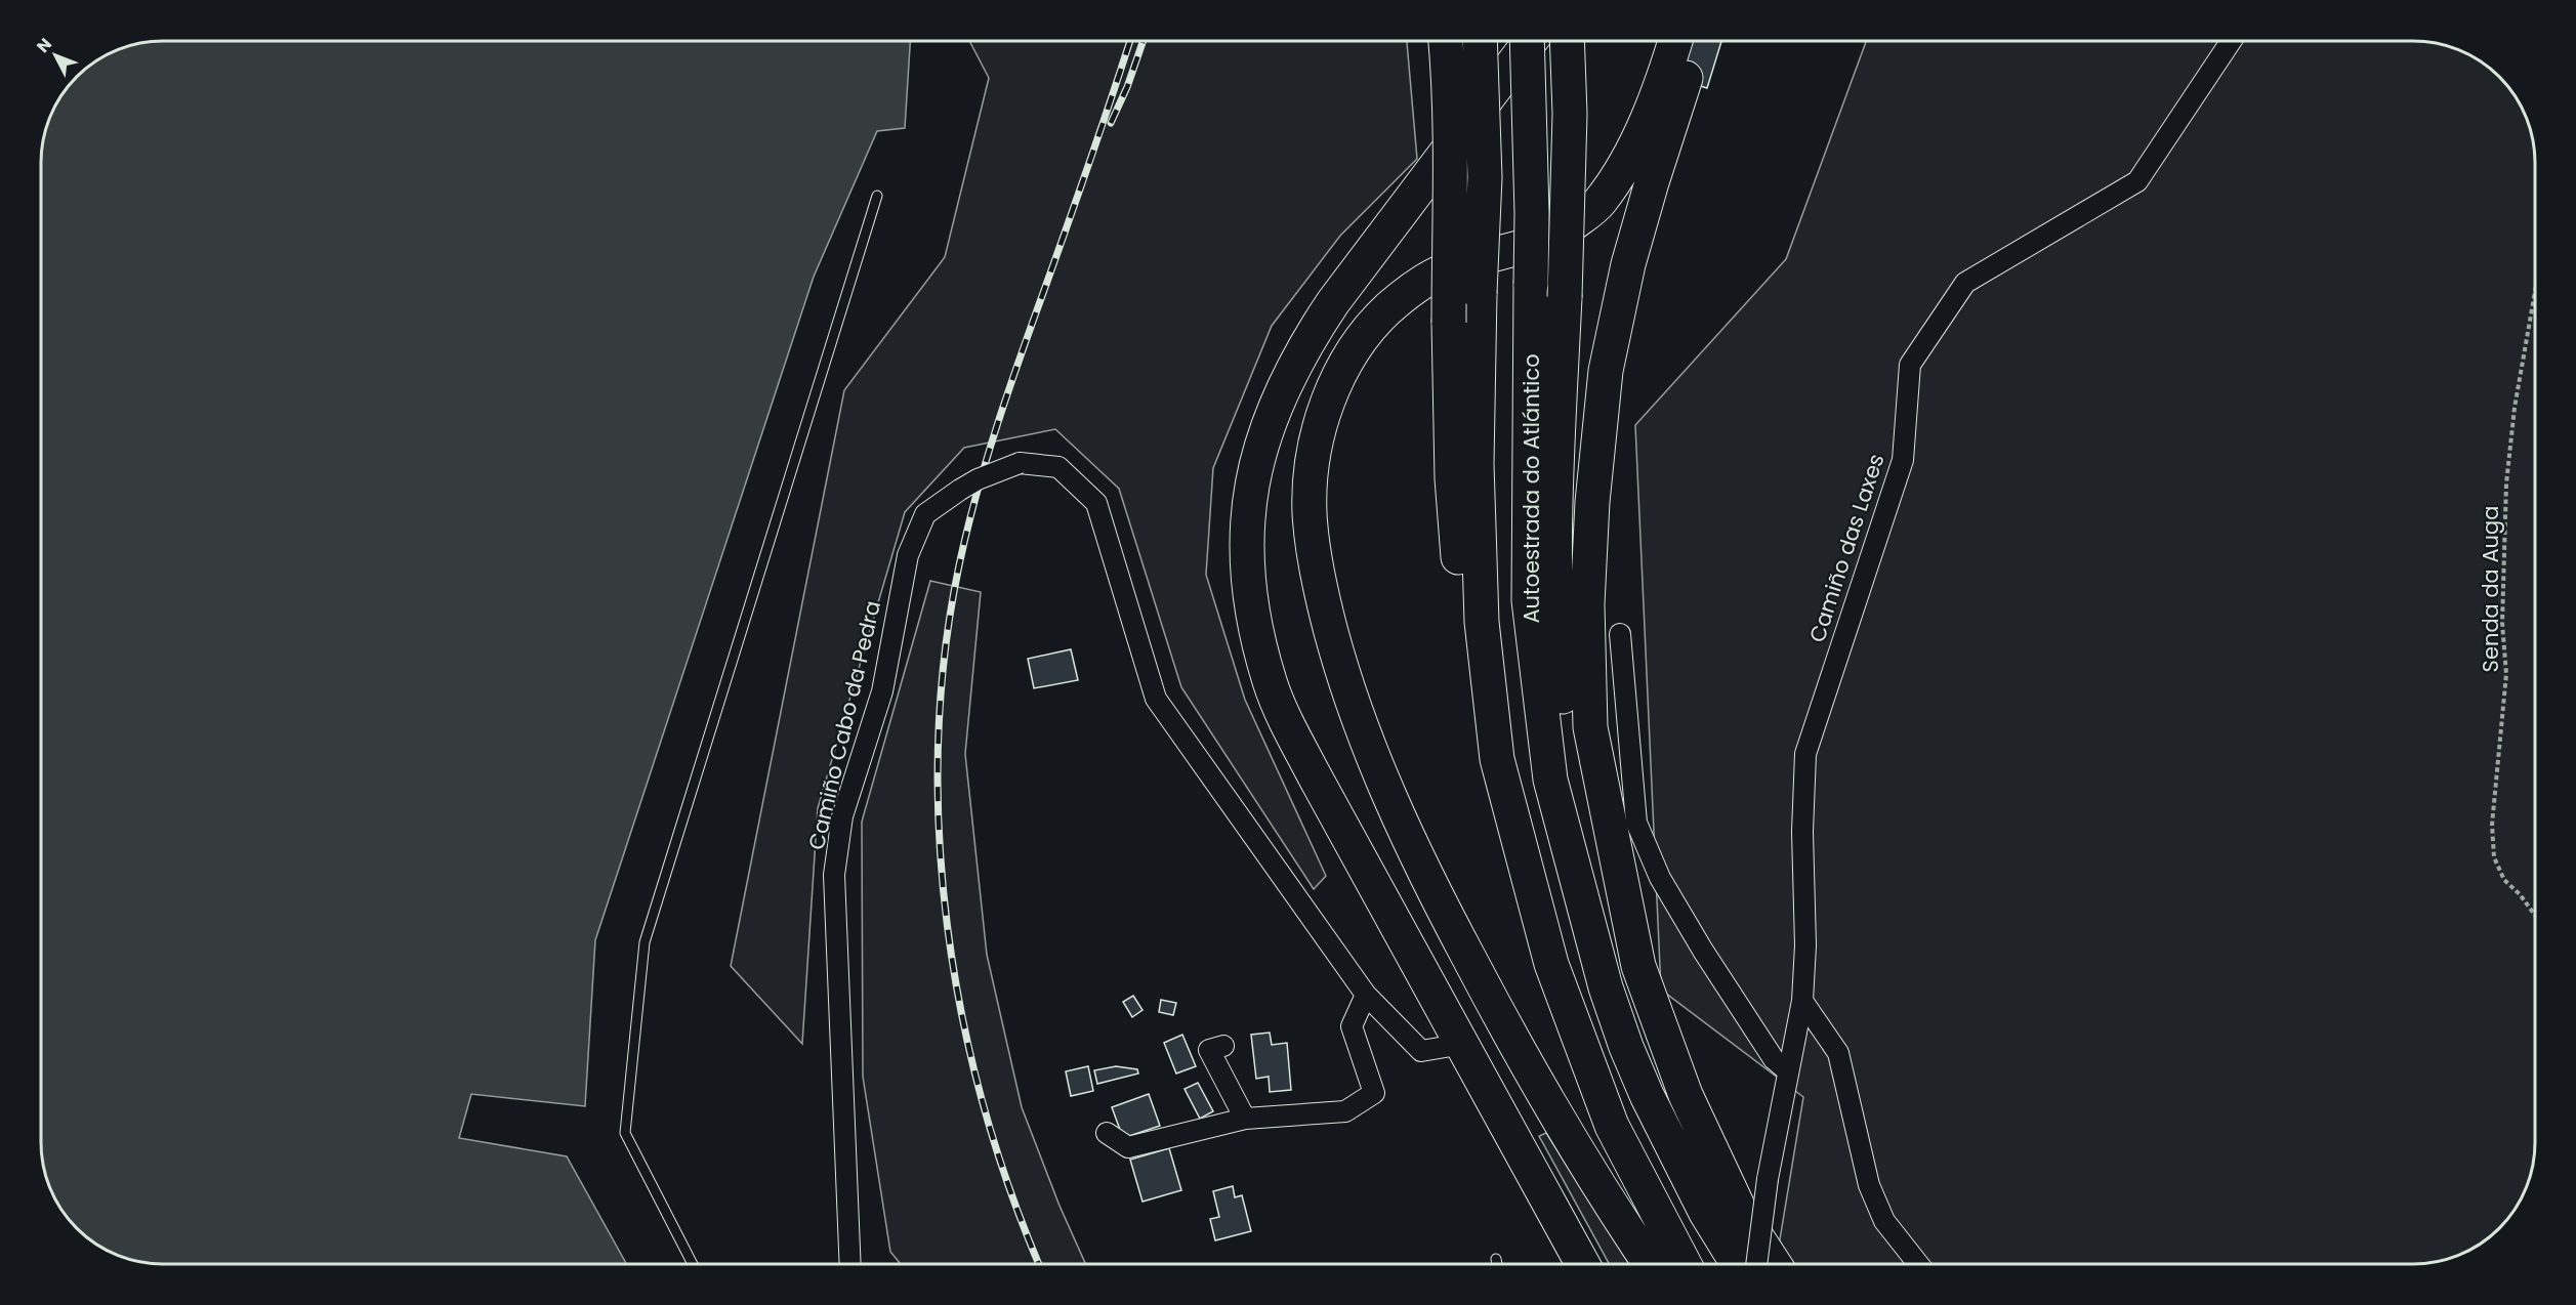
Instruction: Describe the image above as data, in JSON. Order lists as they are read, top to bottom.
{
  "streets": {
    "highway": ["Autoestrada do Atlántico"],
    "street": ["Camiño das Laxes", "Camiño Cabo da Pedra"],
    "path": ["Senda da Auga"]
  },
  "north": "top left"
}
